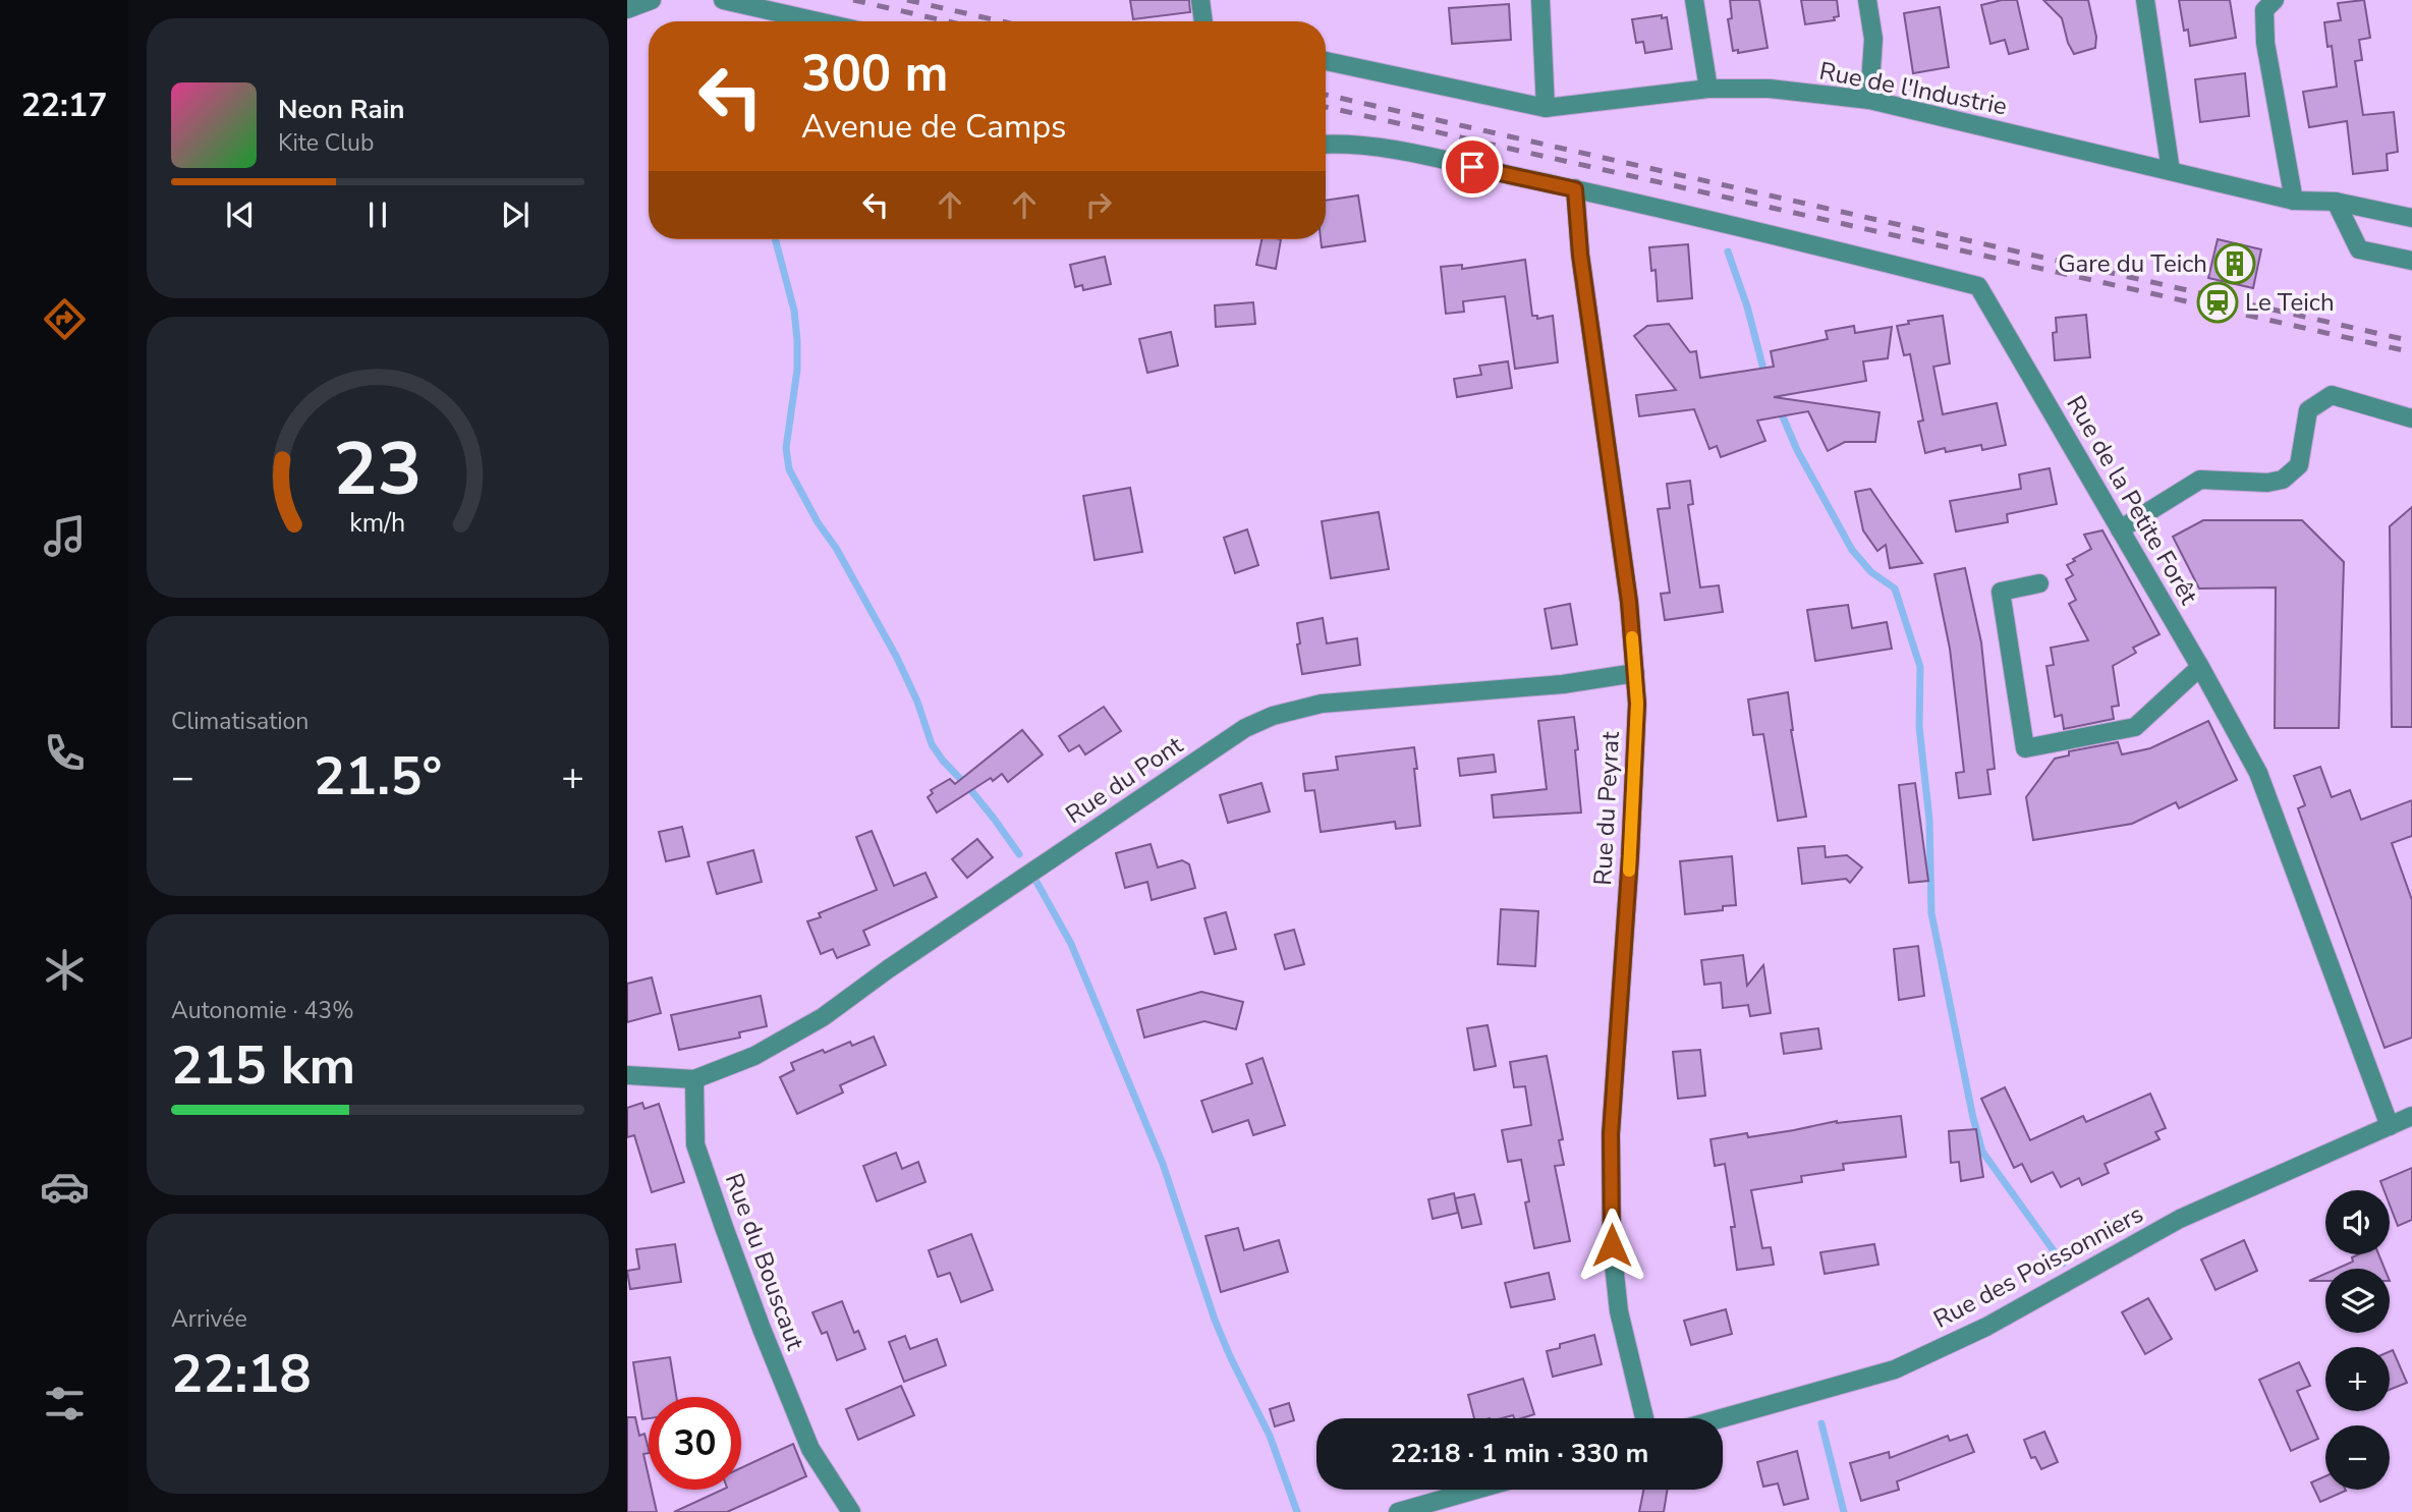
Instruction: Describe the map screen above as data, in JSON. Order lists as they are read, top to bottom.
{
  "streets": {
    "street": [
      "Rue de l'Industrie",
      "Rue de la Petite Forêt",
      "Rue du Pont",
      "Rue du Peyrat",
      "Rue du Bouscaut",
      "Rue des Poissonniers"
    ]
  },
  "crossings": [
    ["Rue de la Petite Forêt", "Rue du Peyrat"],
    ["Rue de la Petite Forêt", "Rue des Poissonniers"],
    ["Rue du Pont", "Rue du Peyrat"],
    ["Rue du Pont", "Rue du Bouscaut"]
  ],
  "places": {
    "building": ["Gare du Teich"],
    "station": ["Le Teich"]
  },
  "page": {
    "tabs": "22:17",
    "turn": ["300 m", "Avenue de Camps"],
    "song": ["Neon Rain", "Kite Club"],
    "tile": [
      "Climatisation",
      ["Autonomie · 43%", "215 km"],
      ["Arrivée", "22:18"]
    ],
    "heat": ["−", "21.5°", "+"],
    "map_buttons": ["+", "−"],
    "limit": "30",
    "trip": "22:18 · 1 min · 330 m",
    "gauge": ["23", "km/h"]
  }
}
